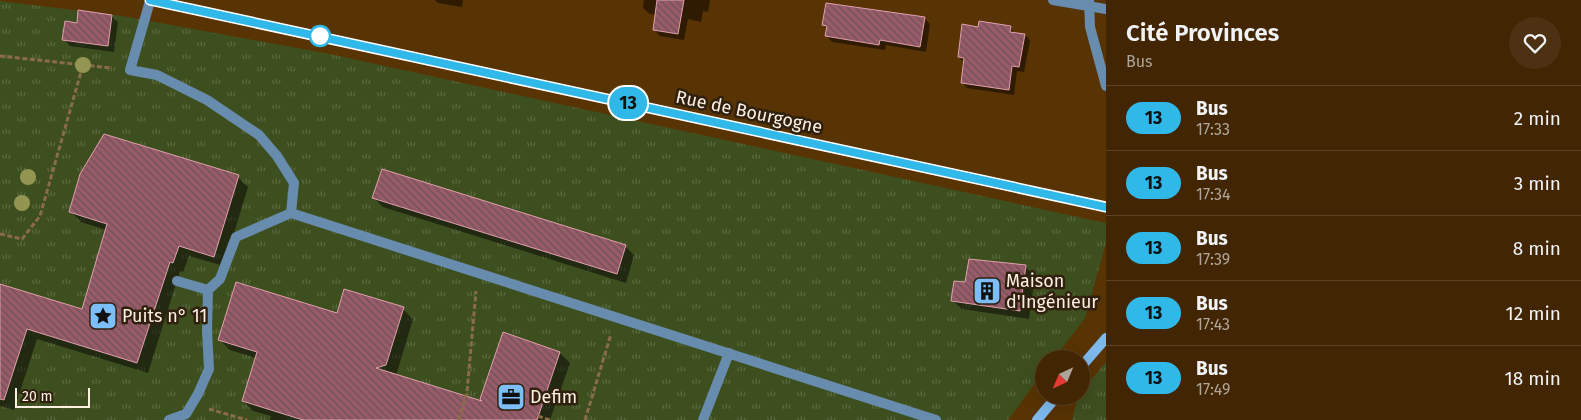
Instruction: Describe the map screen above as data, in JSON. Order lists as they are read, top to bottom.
{
  "streets": {
    "street": ["Rue de Bourgogne"]
  },
  "places": {
    "building": ["Maison d'Ingénieur"],
    "place": ["Puits n° 11"],
    "office": ["Defim"]
  },
  "lines": ["bus line 13"],
  "scale_bar": "20 m",
  "north": "bottom left",
  "page": {
    "on_map": "13",
    "heading": ["Cité Provinces", "Bus"],
    "list": [
      {
        "mark": "13",
        "name": "Bus",
        "note": "17:33",
        "value": "2 min"
      },
      {
        "mark": "13",
        "name": "Bus",
        "note": "17:34",
        "value": "3 min"
      },
      {
        "mark": "13",
        "name": "Bus",
        "note": "17:39",
        "value": "8 min"
      },
      {
        "mark": "13",
        "name": "Bus",
        "note": "17:43",
        "value": "12 min"
      },
      {
        "mark": "13",
        "name": "Bus",
        "note": "17:49",
        "value": "18 min"
      }
    ],
    "scale": "20 m"
  }
}
